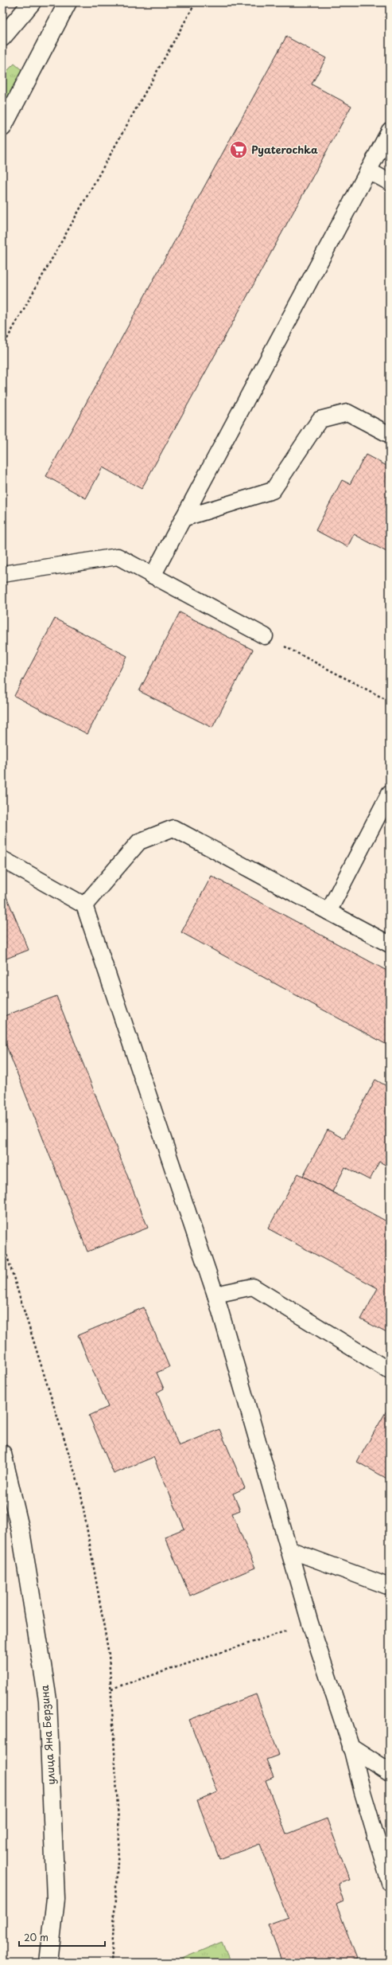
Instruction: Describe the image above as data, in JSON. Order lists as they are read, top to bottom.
{
  "streets": {
    "main road": ["улица Яна Берзина"]
  },
  "places": {
    "supermarket": ["Pyaterochka"]
  },
  "scale_bar": "20 m"
}
